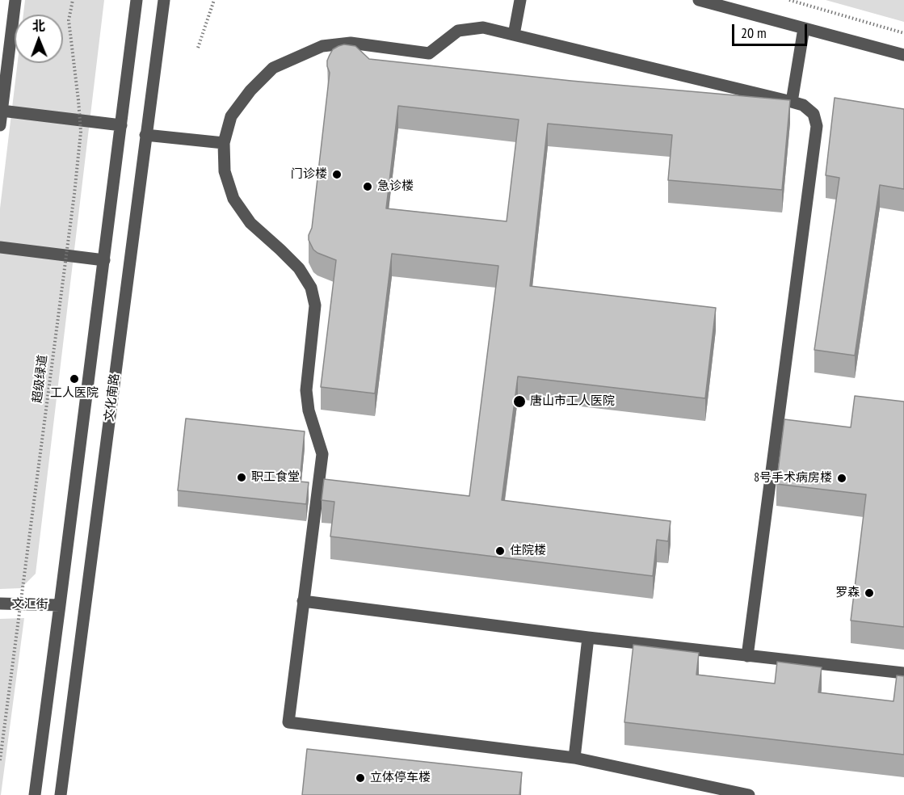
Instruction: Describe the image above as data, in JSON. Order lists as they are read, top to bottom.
{
  "streets": {
    "street": ["文化南路", "文汇街"],
    "path": ["超级绿道"]
  },
  "places": [
    "门诊楼",
    "急诊楼",
    "工人医院",
    "唐山市工人医院",
    "职工食堂",
    "8号手术病房楼",
    "住院楼",
    "罗森",
    "立体停车楼"
  ],
  "scale_bar": "20 m",
  "north": "top"
}
